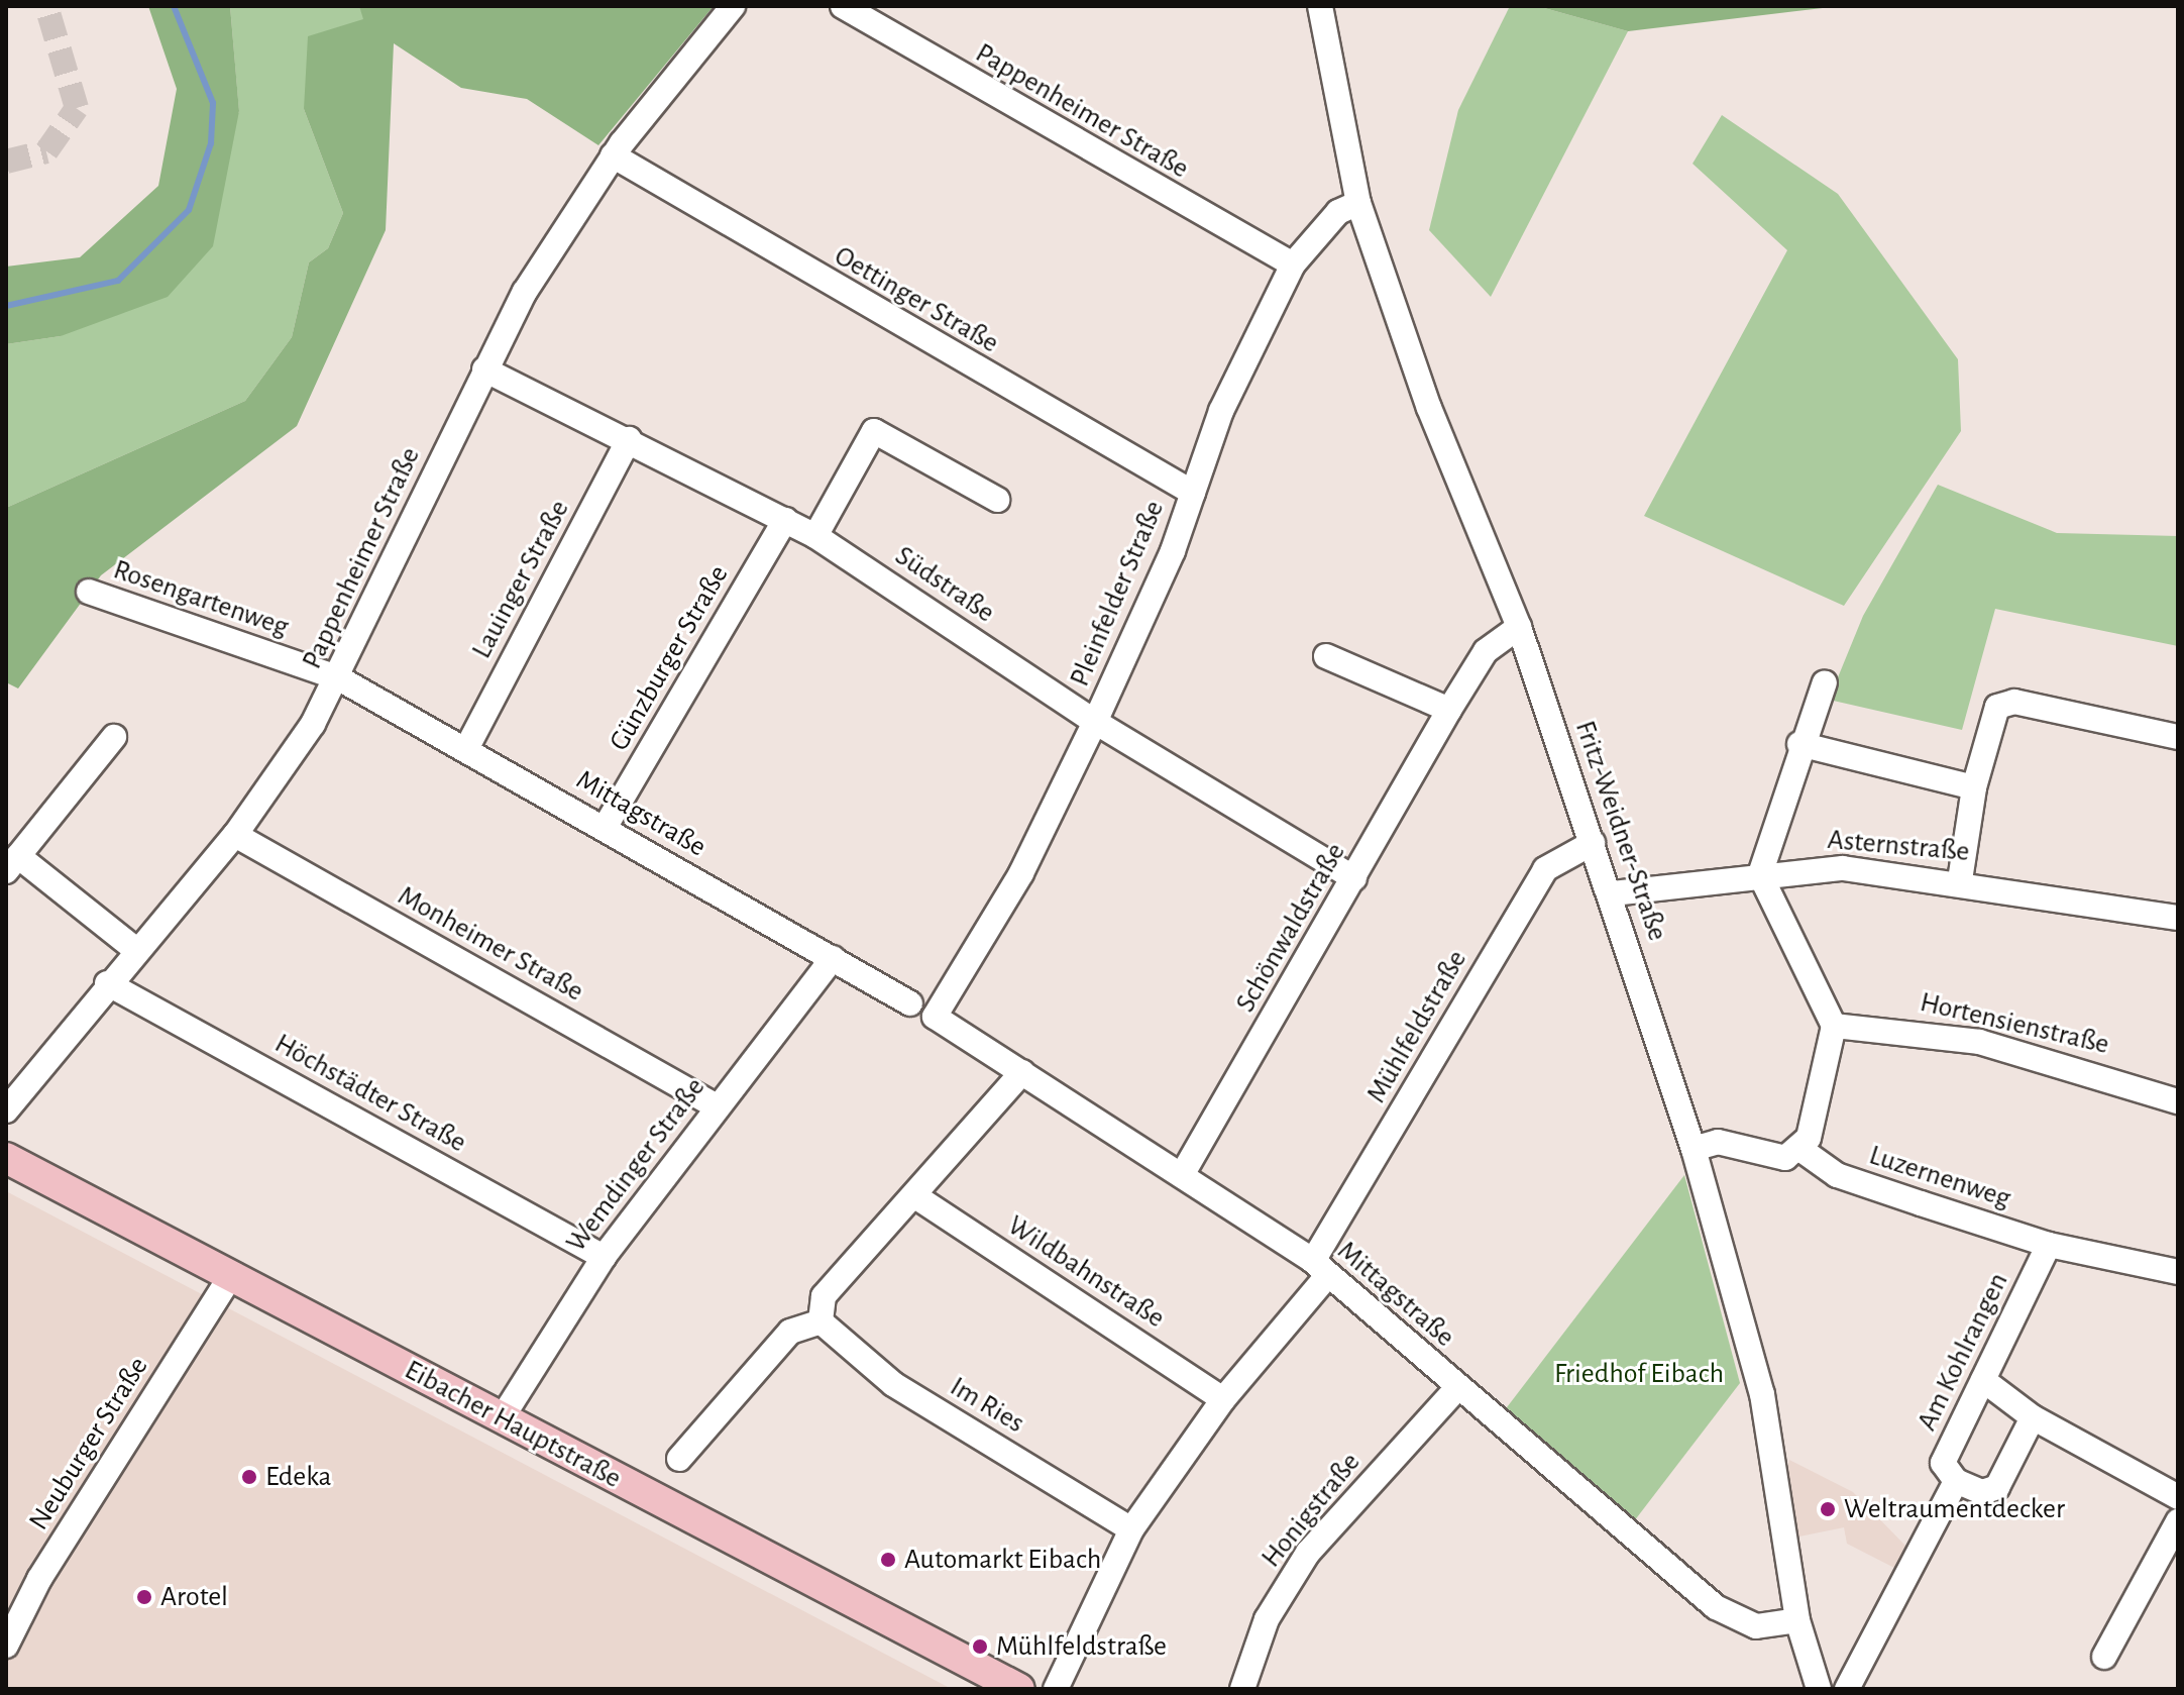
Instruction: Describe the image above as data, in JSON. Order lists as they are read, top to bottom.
{
  "streets": {
    "main road": ["Eibacher Hauptstraße"],
    "street": [
      "Pappenheimer Straße",
      "Oettinger Straße",
      "Lauinger Straße",
      "Südstraße",
      "Pleinfelder Straße",
      "Rosengartenweg",
      "Günzburger Straße",
      "Mittagstraße",
      "Fritz-Weidner-Straße",
      "Asternstraße",
      "Schönwaldstraße",
      "Monheimer Straße",
      "Hortensienstraße",
      "Mühlfeldstraße",
      "Höchstädter Straße",
      "Wemdinger Straße",
      "Luzernenweg",
      "Wildbahnstraße",
      "Am Kohlrangen",
      "Im Ries",
      "Neuburger Straße",
      "Honigstraße"
    ]
  },
  "crossings": [
    ["Pappenheimer Straße", "Oettinger Straße"],
    ["Pappenheimer Straße", "Südstraße"],
    ["Pappenheimer Straße", "Pleinfelder Straße"],
    ["Pappenheimer Straße", "Rosengartenweg"],
    ["Pappenheimer Straße", "Mittagstraße"],
    ["Pappenheimer Straße", "Monheimer Straße"],
    ["Pappenheimer Straße", "Höchstädter Straße"],
    ["Oettinger Straße", "Pleinfelder Straße"],
    ["Lauinger Straße", "Südstraße"],
    ["Lauinger Straße", "Mittagstraße"],
    ["Südstraße", "Pleinfelder Straße"],
    ["Südstraße", "Günzburger Straße"],
    ["Südstraße", "Schönwaldstraße"],
    ["Pleinfelder Straße", "Mittagstraße"],
    ["Pleinfelder Straße", "Fritz-Weidner-Straße"],
    ["Rosengartenweg", "Mittagstraße"],
    ["Günzburger Straße", "Mittagstraße"],
    ["Mittagstraße", "Fritz-Weidner-Straße"],
    ["Mittagstraße", "Schönwaldstraße"],
    ["Mittagstraße", "Mühlfeldstraße"],
    ["Mittagstraße", "Wemdinger Straße"],
    ["Mittagstraße", "Honigstraße"],
    ["Fritz-Weidner-Straße", "Asternstraße"],
    ["Fritz-Weidner-Straße", "Schönwaldstraße"],
    ["Fritz-Weidner-Straße", "Mühlfeldstraße"],
    ["Monheimer Straße", "Wemdinger Straße"],
    ["Mühlfeldstraße", "Wildbahnstraße"],
    ["Mühlfeldstraße", "Im Ries"],
    ["Höchstädter Straße", "Wemdinger Straße"],
    ["Wemdinger Straße", "Eibacher Hauptstraße"],
    ["Luzernenweg", "Am Kohlrangen"],
    ["Eibacher Hauptstraße", "Neuburger Straße"]
  ],
  "parks": ["Friedhof Eibach"],
  "places": [
    "Edeka",
    "Weltraumentdecker",
    "Automarkt Eibach",
    "Arotel",
    "Mühlfeldstraße"
  ]
}
